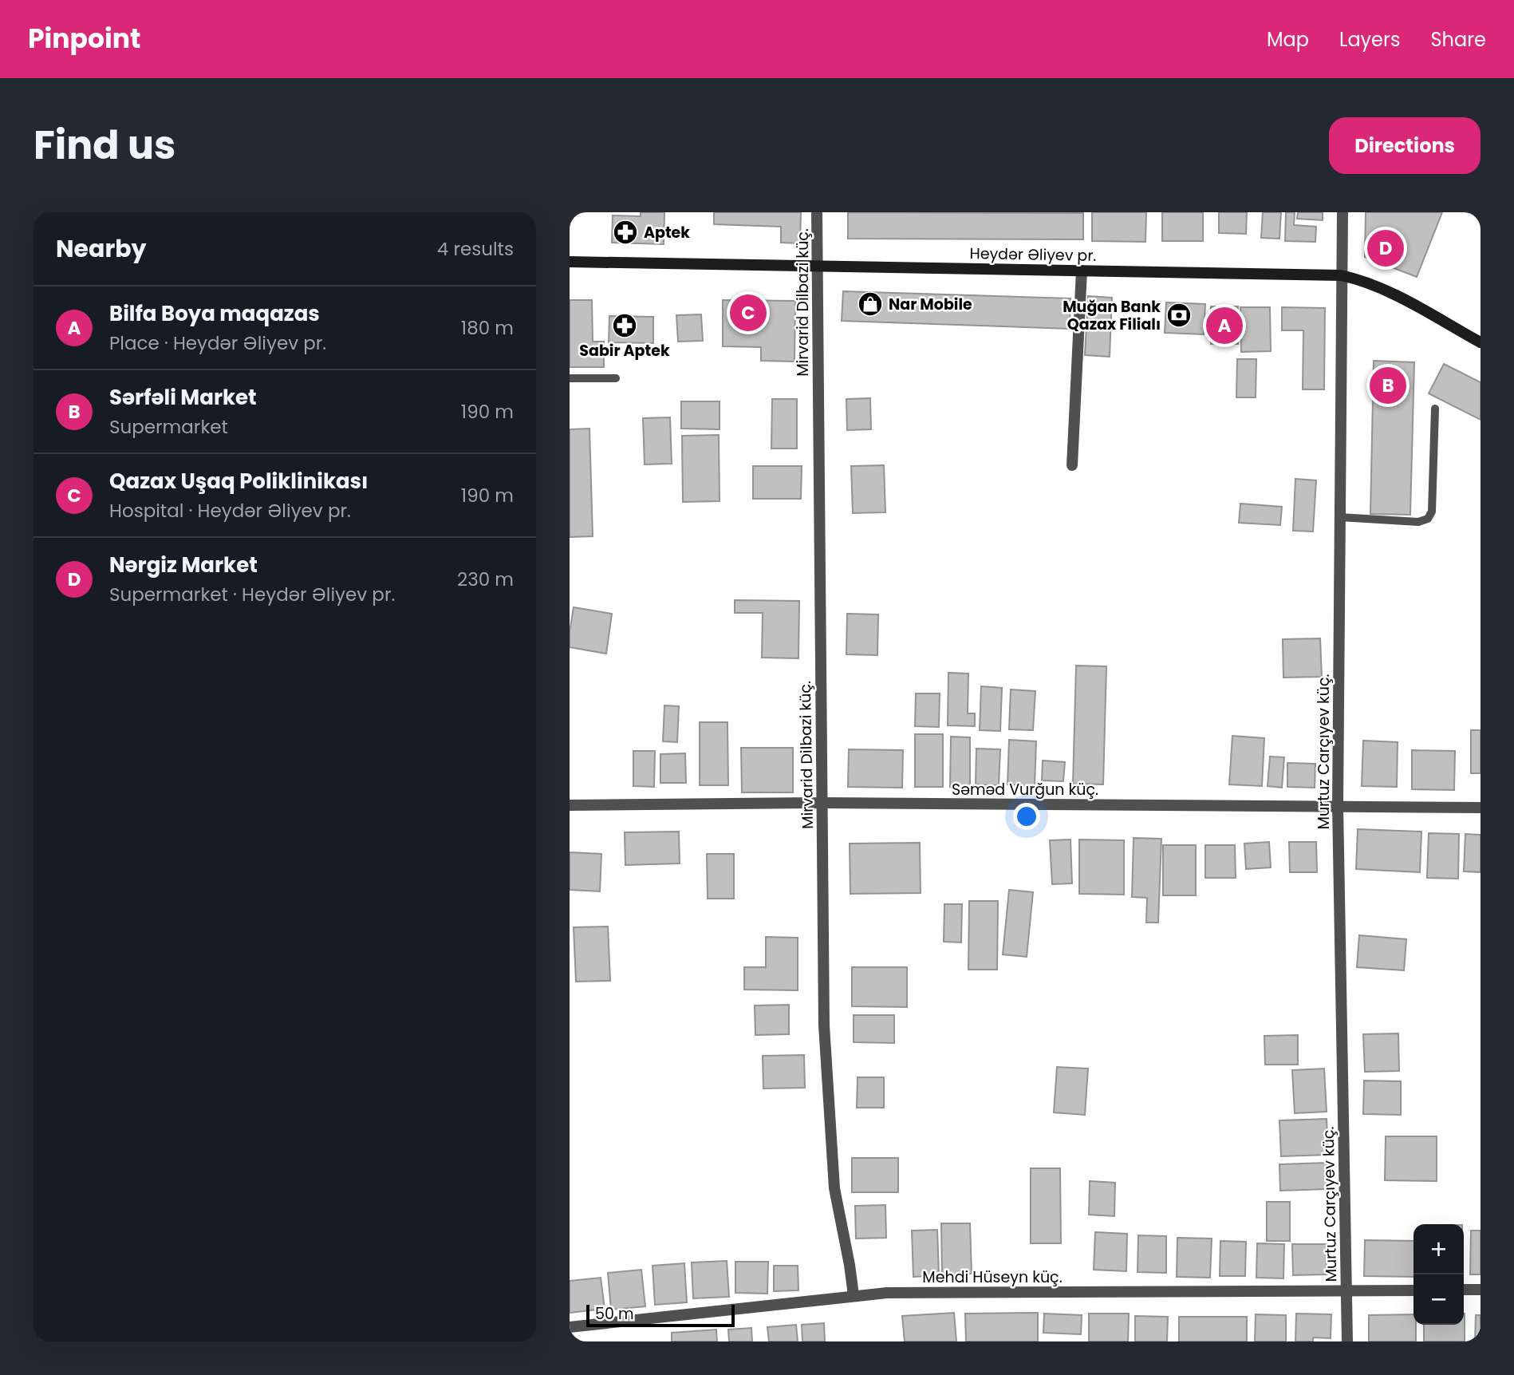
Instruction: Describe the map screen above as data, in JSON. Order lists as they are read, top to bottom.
{
  "streets": {
    "main road": ["Heydər Əliyev pr."],
    "street": [
      "Mirvarid Dilbazi küç.",
      "Murtuz Carçıyev küç.",
      "Səməd Vurğun küç.",
      "Mehdi Hüseyn küç."
    ]
  },
  "crossings": [
    ["Heydər Əliyev pr.", "Mirvarid Dilbazi küç."],
    ["Heydər Əliyev pr.", "Murtuz Carçıyev küç."],
    ["Mirvarid Dilbazi küç.", "Səməd Vurğun küç."],
    ["Mirvarid Dilbazi küç.", "Mehdi Hüseyn küç."],
    ["Murtuz Carçıyev küç.", "Səməd Vurğun küç."],
    ["Murtuz Carçıyev küç.", "Mehdi Hüseyn küç."]
  ],
  "places": {
    "pharmacy": ["Aptek", "Sabir Aptek"],
    "shop": ["Nar Mobile"],
    "bank": ["Muğan Bank Qazax Filialı"]
  },
  "scale_bar": "50 m",
  "page": {
    "header": "Pinpoint",
    "nav": ["Map", "Layers", "Share"],
    "title": "Find us",
    "buttons": "Directions",
    "heading": ["Nearby", "4 results"],
    "pins": [
      "D",
      "C",
      "A",
      "B"
    ],
    "list": [
      {
        "mark": "A",
        "name": "Bilfa Boya maqazas",
        "note": "Place · Heydər Əliyev pr.",
        "value": "180 m"
      },
      {
        "mark": "B",
        "name": "Sərfəli Market",
        "note": "Supermarket",
        "value": "190 m"
      },
      {
        "mark": "C",
        "name": "Qazax Uşaq Poliklinikası",
        "note": "Hospital · Heydər Əliyev pr.",
        "value": "190 m"
      },
      {
        "mark": "D",
        "name": "Nərgiz Market",
        "note": "Supermarket · Heydər Əliyev pr.",
        "value": "230 m"
      }
    ],
    "map_buttons": ["+", "−"],
    "scale": "50 m"
  }
}
